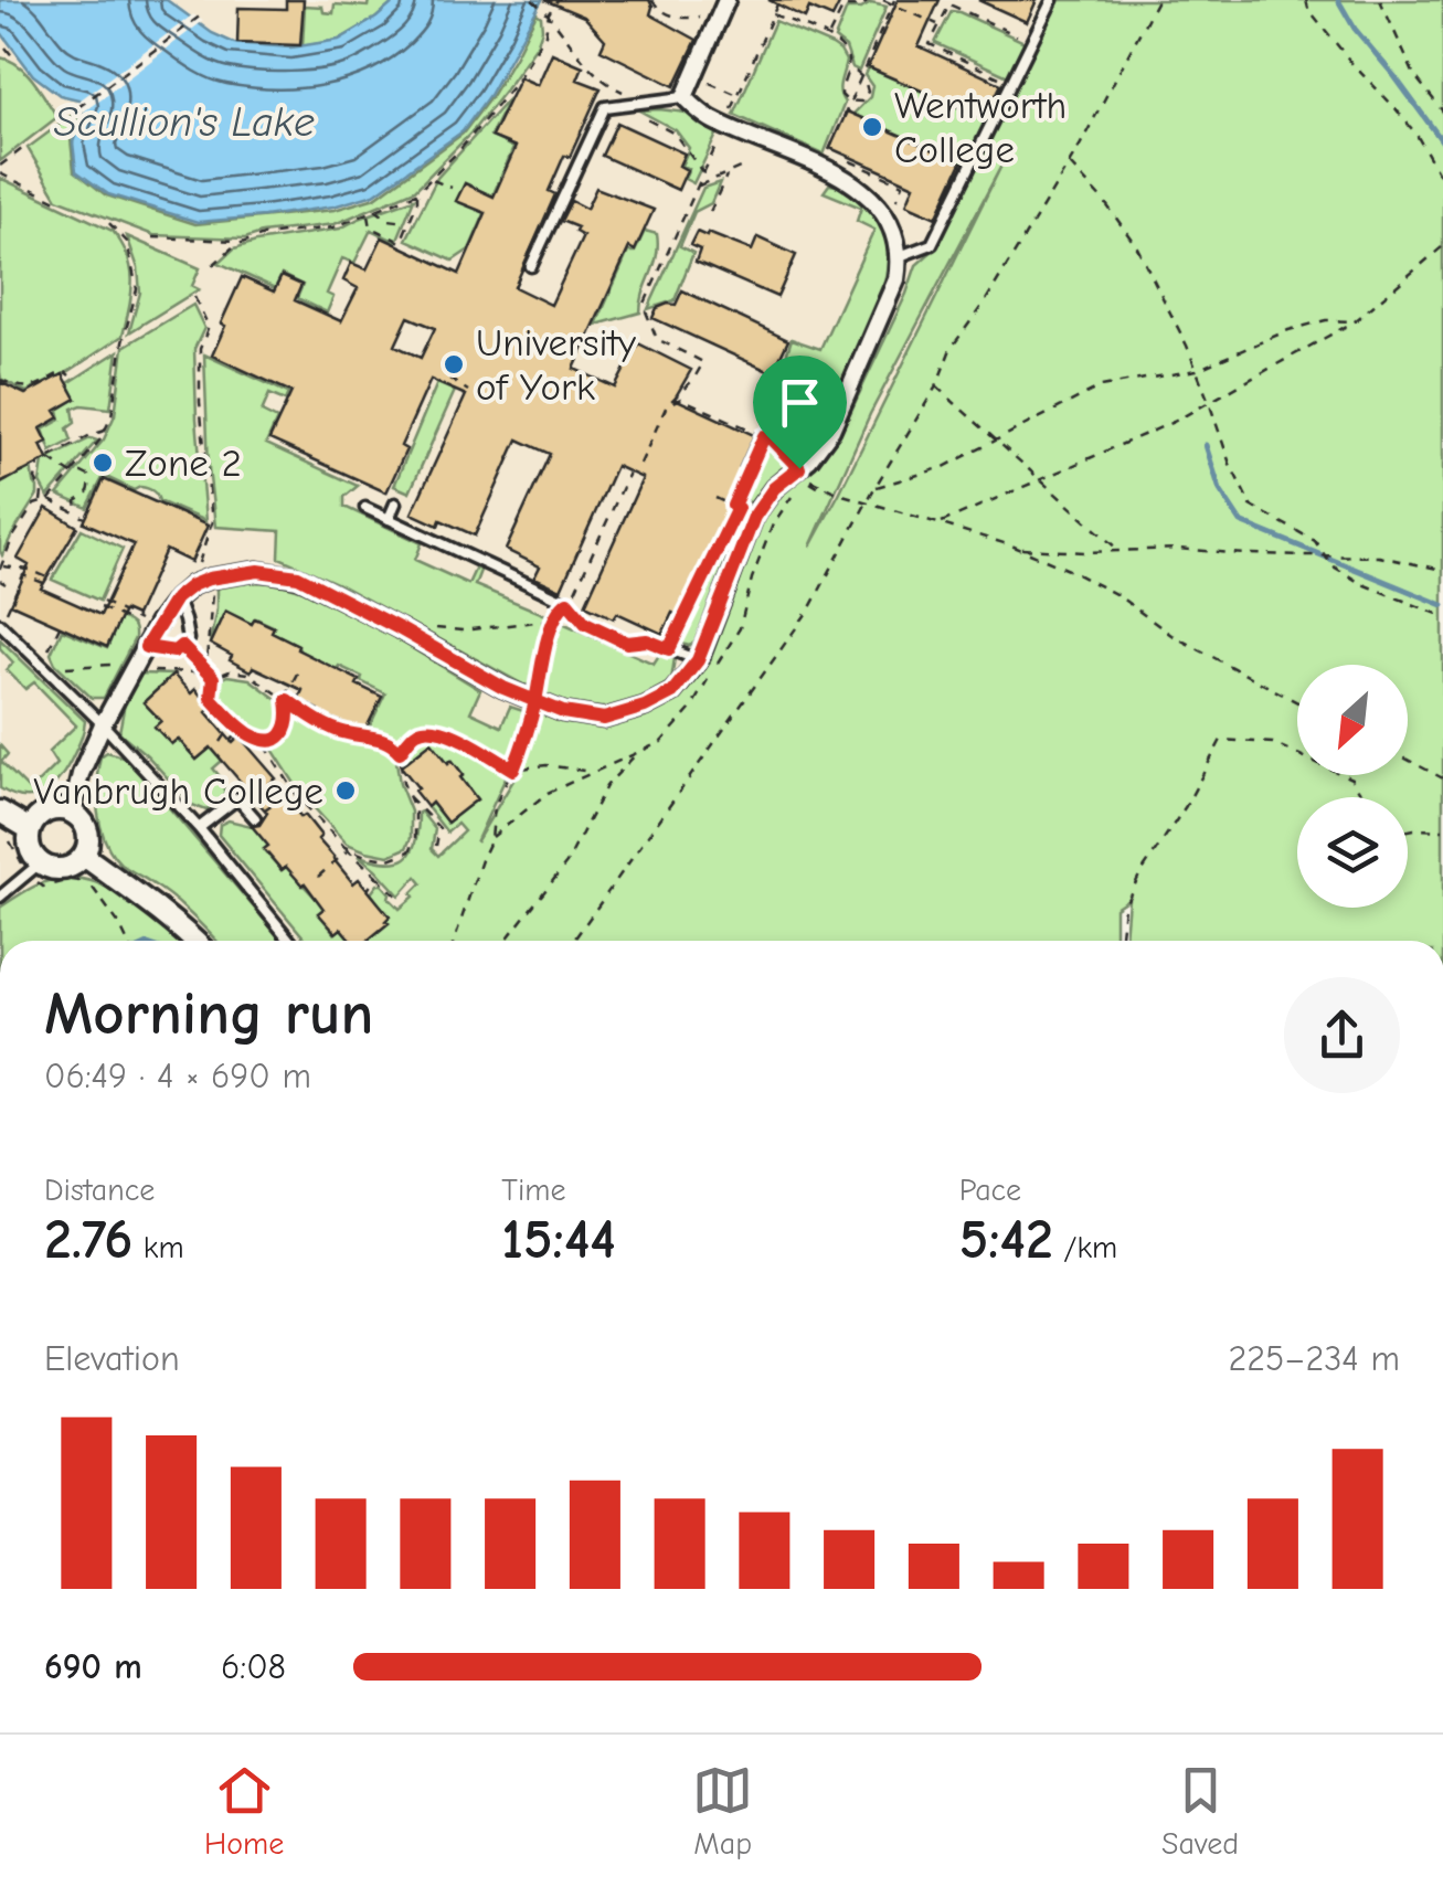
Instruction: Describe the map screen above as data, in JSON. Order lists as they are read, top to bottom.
{
  "water": ["Scullion's Lake"],
  "places": [
    "Wentworth College",
    "University of York",
    "Zone 2",
    "Vanbrugh College"
  ],
  "north": "bottom left",
  "page": {
    "heading": ["Morning run", "06:49 · 4 × 690 m"],
    "stats": [
      ["Distance", "2.76 km"],
      ["Time", "15:44"],
      ["Pace", "5:42 /km"]
    ],
    "chart": ["Elevation", "225–234 m"],
    "list": [
      {
        "name": "690 m",
        "note": "6:08"
      }
    ],
    "tabs": ["Home", "Map", "Saved"]
  }
}
